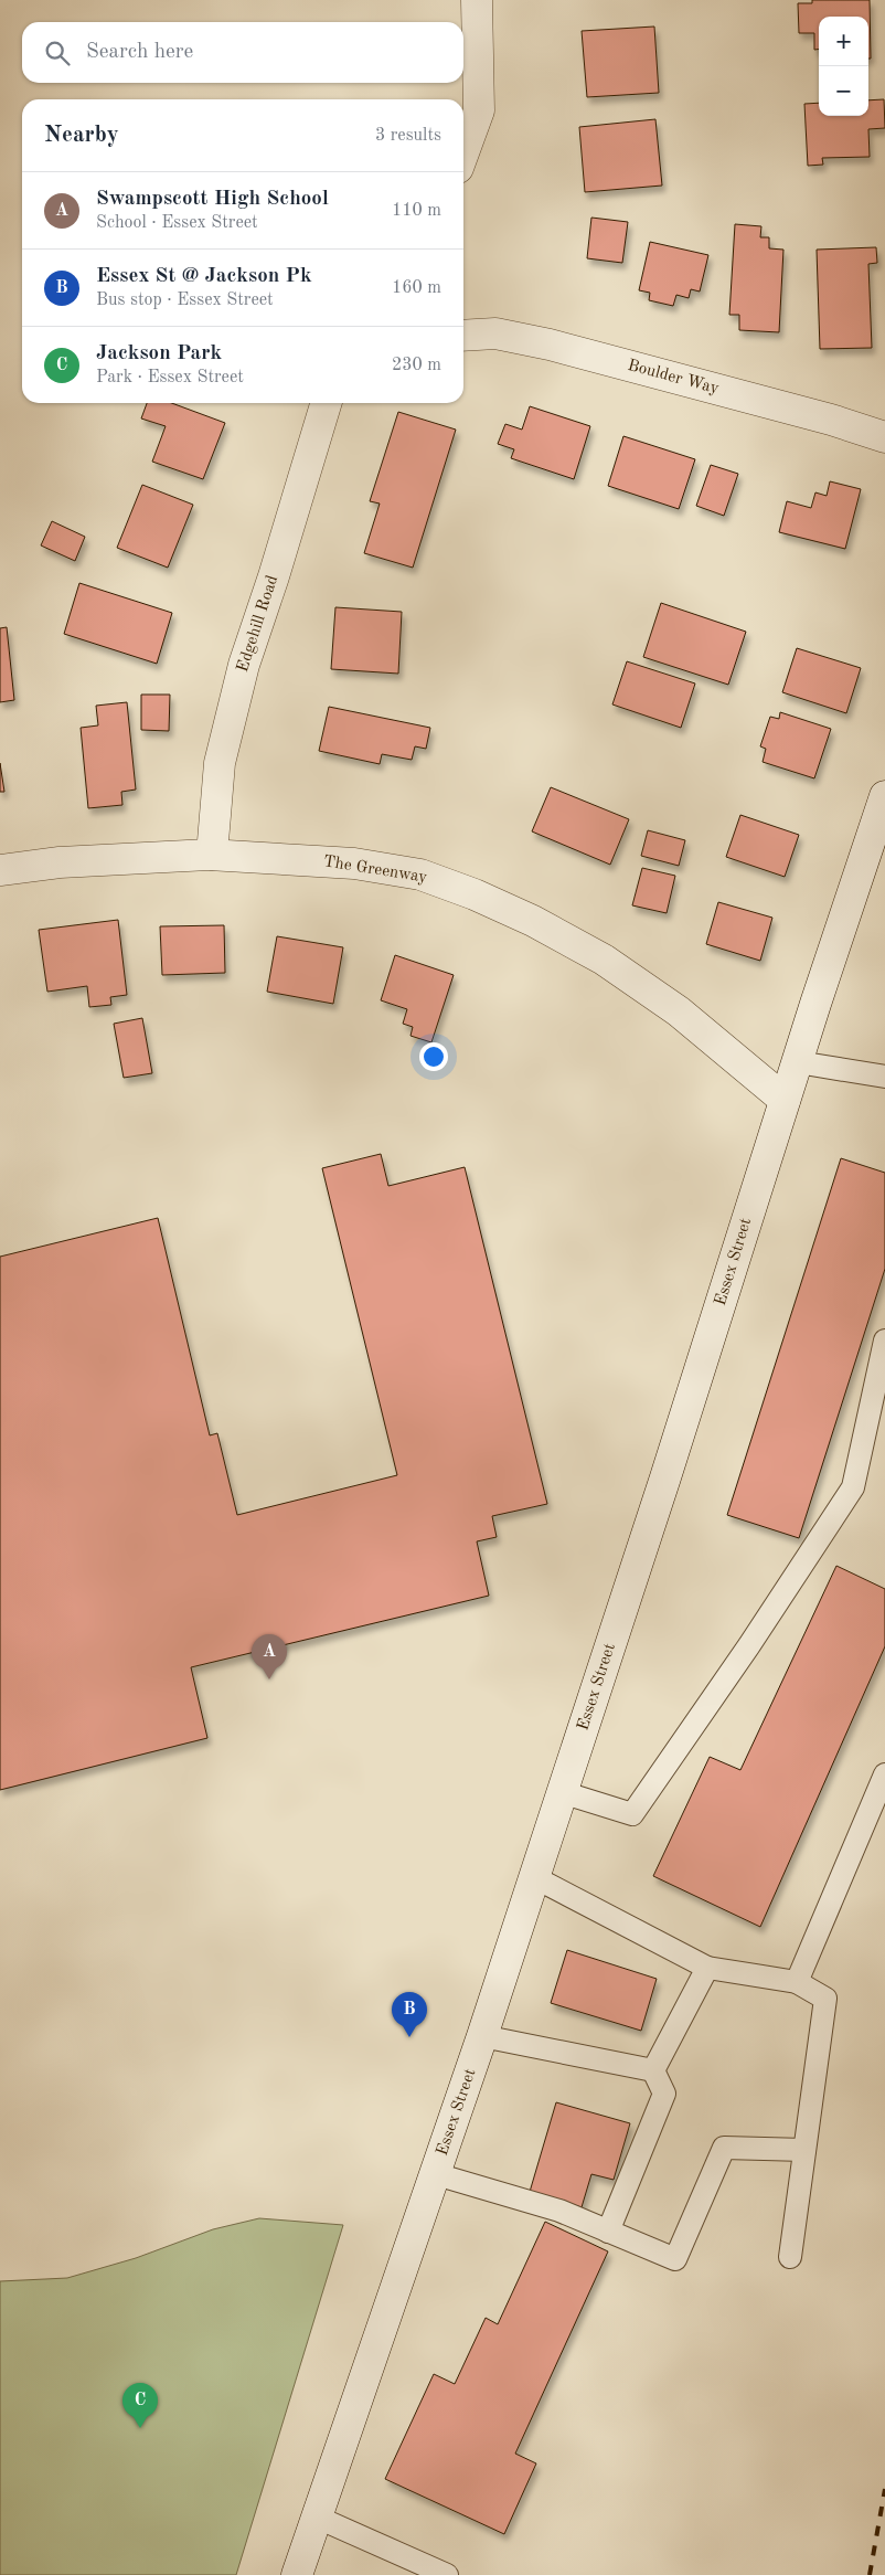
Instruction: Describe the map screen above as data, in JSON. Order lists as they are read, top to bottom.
{
  "streets": {
    "street": [
      "Boulder Way",
      "Edgehill Road",
      "The Greenway",
      "Essex Street"
    ]
  },
  "crossings": [
    ["Edgehill Road", "The Greenway"],
    ["The Greenway", "Essex Street"]
  ],
  "page": {
    "map_buttons": ["+", "−"],
    "search": "Search here",
    "heading": ["Nearby", "3 results"],
    "list": [
      {
        "mark": "A",
        "name": "Swampscott High School",
        "note": "School · Essex Street",
        "value": "110 m"
      },
      {
        "mark": "B",
        "name": "Essex St @ Jackson Pk",
        "note": "Bus stop · Essex Street",
        "value": "160 m"
      },
      {
        "mark": "C",
        "name": "Jackson Park",
        "note": "Park · Essex Street",
        "value": "230 m"
      }
    ],
    "pins": ["A", "B", "C"]
  }
}
